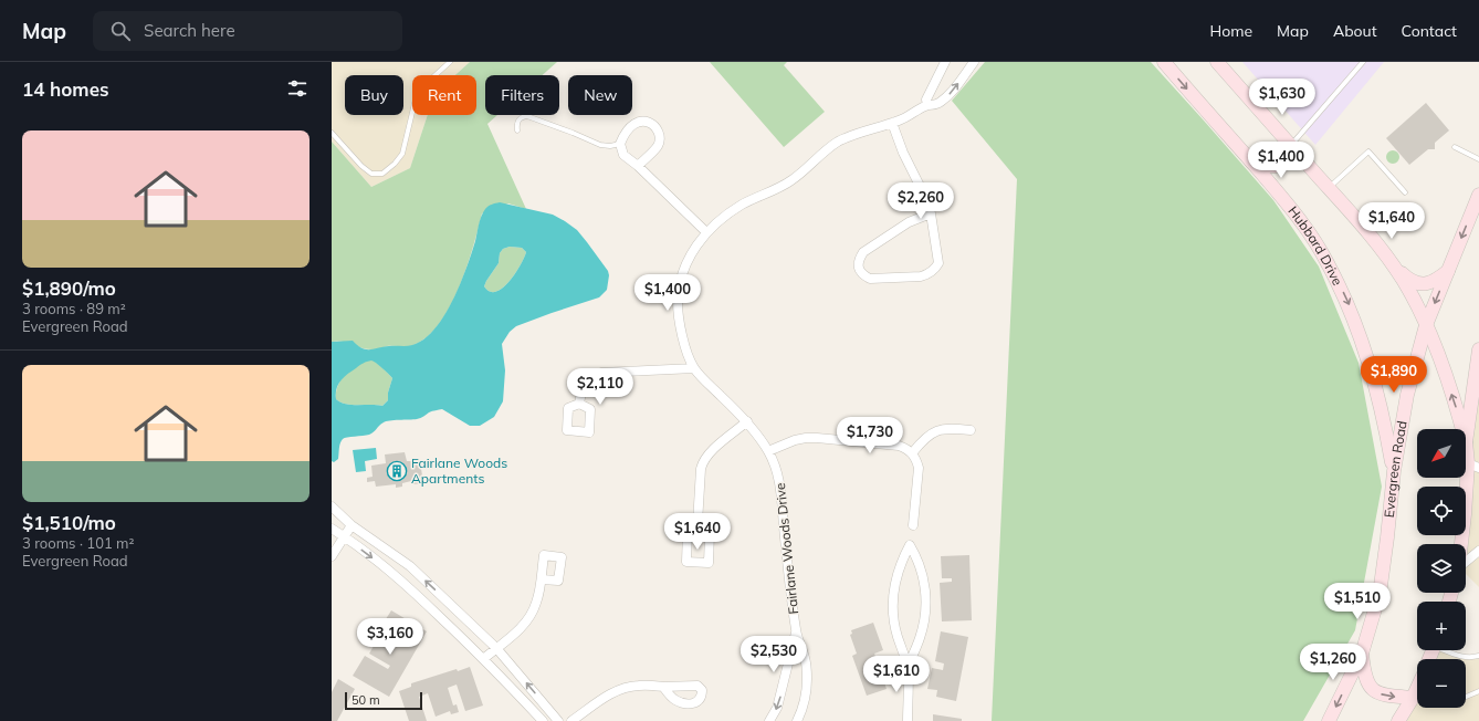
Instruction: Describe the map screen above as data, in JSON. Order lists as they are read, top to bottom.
{
  "streets": {
    "street": ["Hubbard Drive", "Evergreen Road", "Fairlane Woods Drive"]
  },
  "crossings": [
    ["Hubbard Drive", "Evergreen Road"]
  ],
  "one_way": ["Evergreen Road"],
  "places": {
    "building": ["Fairlane Woods Apartments"]
  },
  "scale_bar": "50 m",
  "north": "bottom left",
  "page": {
    "header": "Map",
    "search": "Search here",
    "nav": [
      "Home",
      "Map",
      "About",
      "Contact"
    ],
    "heading": "14 homes",
    "chip": [
      "Buy",
      "Rent",
      "Filters",
      "New"
    ],
    "price": [
      "$1,630",
      "$1,400",
      "$2,260",
      "$1,640",
      "$1,400",
      "$1,890",
      "$2,110",
      "$1,730",
      "$1,640",
      "$1,510",
      "$3,160",
      "$2,530",
      "$1,260",
      "$1,610"
    ],
    "list": [
      {
        "name": "$1,890/mo",
        "note": "3 rooms · 89 m² · Evergreen Road"
      },
      {
        "name": "$1,510/mo",
        "note": "3 rooms · 101 m² · Evergreen Road"
      }
    ],
    "map_buttons": ["+", "−"],
    "scale": "50 m"
  }
}
